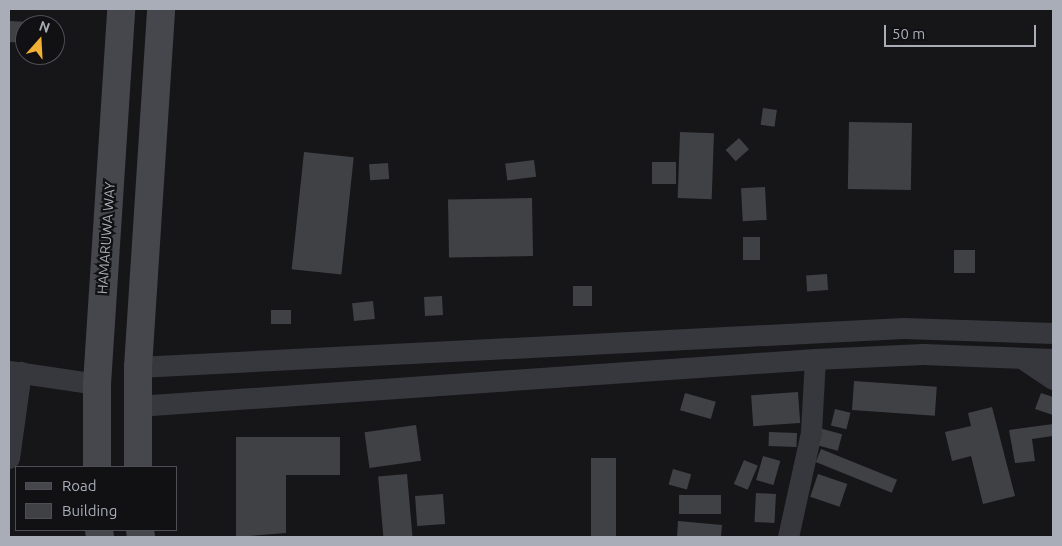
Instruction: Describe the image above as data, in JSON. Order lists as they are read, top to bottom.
{
  "streets": {
    "main road": ["HAMARUWA WAY"]
  },
  "legend": ["Road", "Building"],
  "scale_bar": "50 m",
  "north": "top"
}
